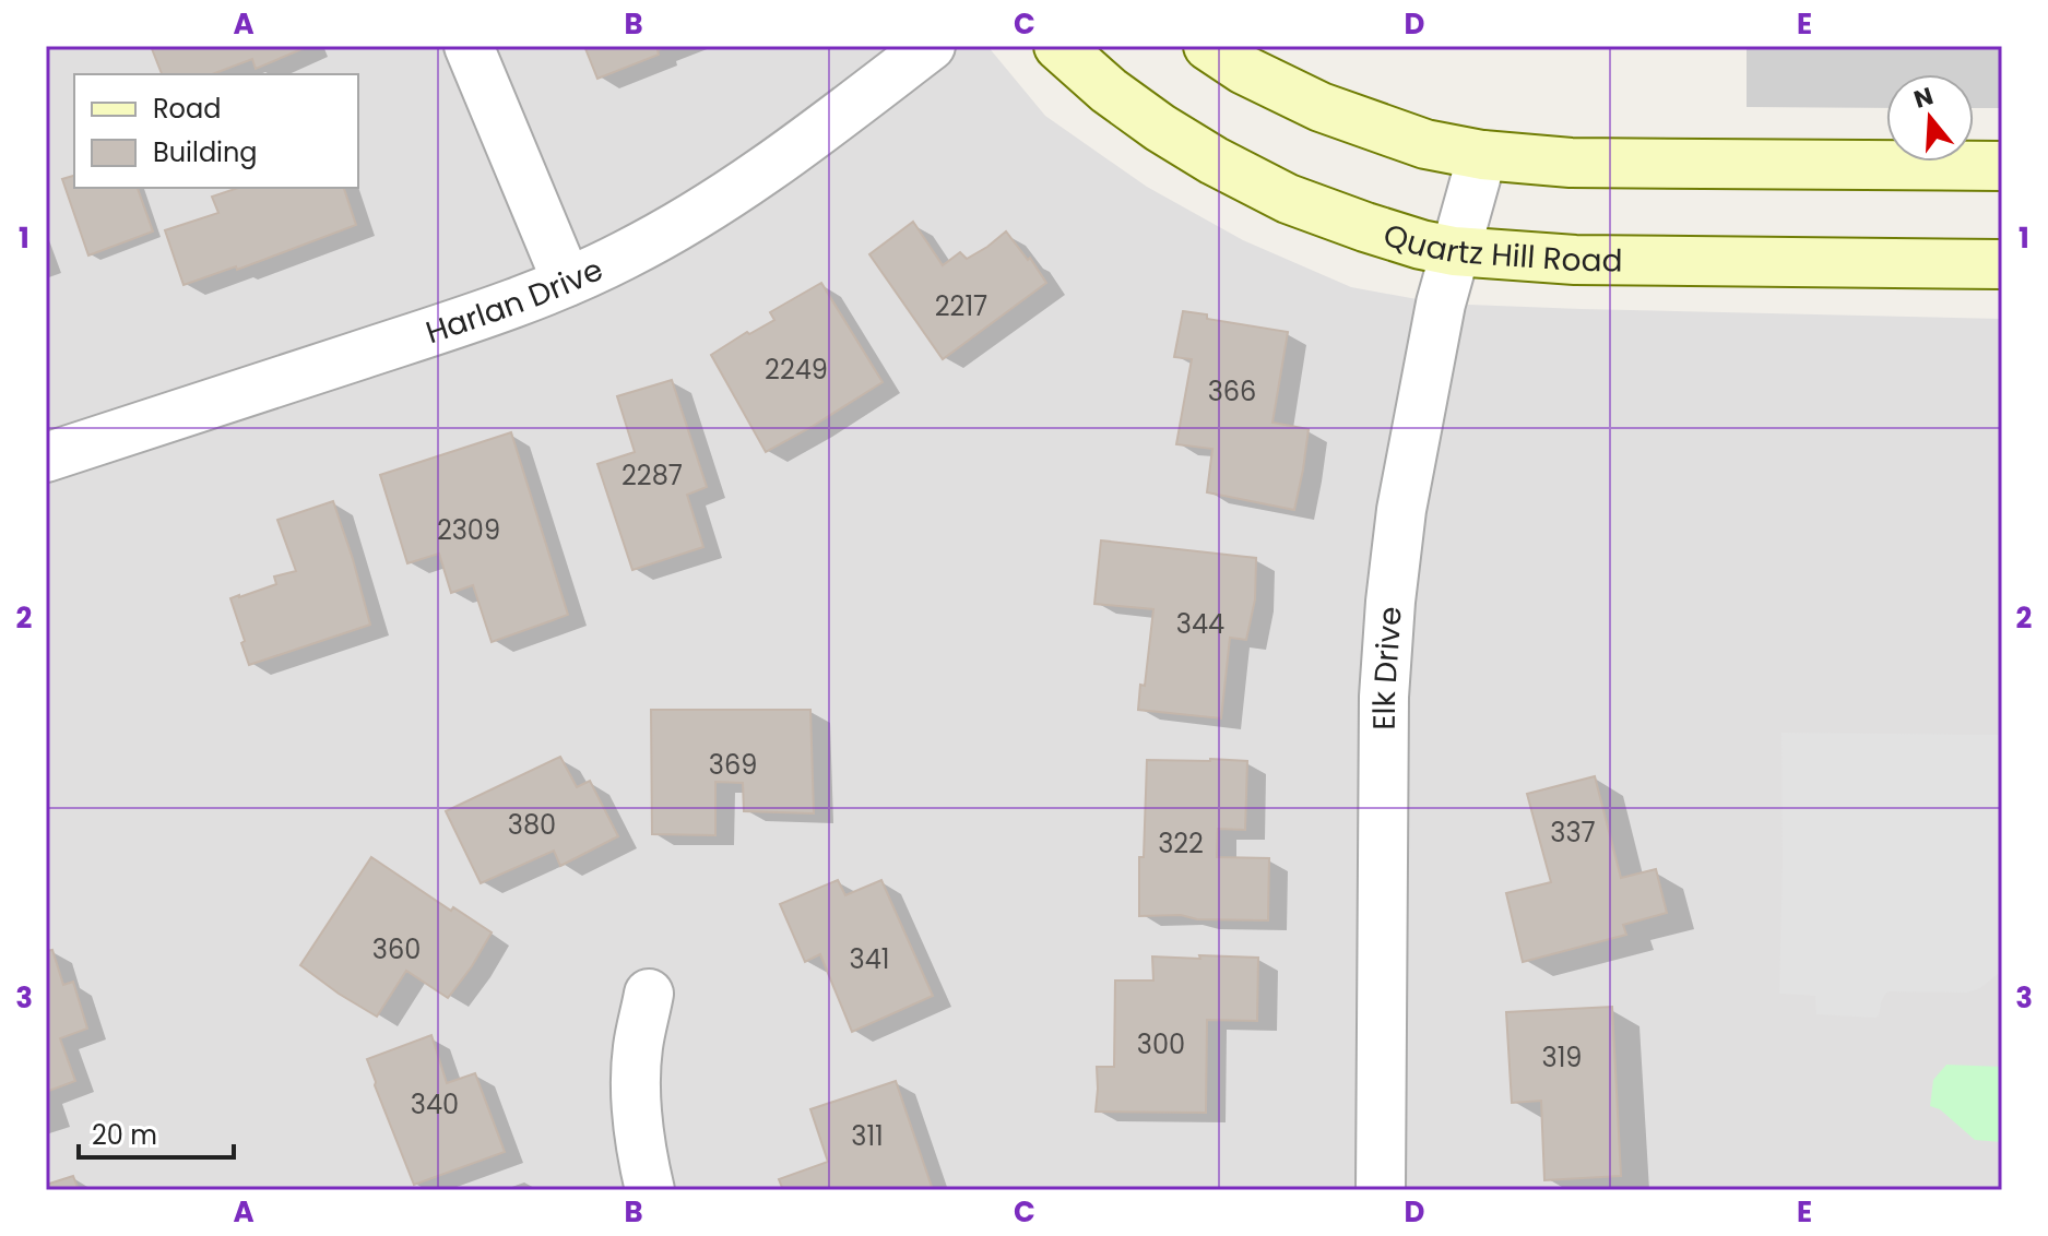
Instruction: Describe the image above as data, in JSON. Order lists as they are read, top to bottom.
{
  "streets": {
    "main road": ["Quartz Hill Road"],
    "street": ["Harlan Drive", "Elk Drive"]
  },
  "crossings": [
    ["Quartz Hill Road", "Elk Drive"]
  ],
  "house_numbers": [
    "2217",
    "2249",
    "366",
    "2287",
    "2309",
    "344",
    "369",
    "380",
    "337",
    "322",
    "360",
    "341",
    "300",
    "319",
    "340",
    "311"
  ],
  "legend": ["Road", "Building"],
  "scale_bar": "20 m",
  "north": "top",
  "grid": {
    "columns": [
      "A",
      "B",
      "C",
      "D",
      "E"
    ],
    "rows": ["1", "2", "3"]
  }
}
